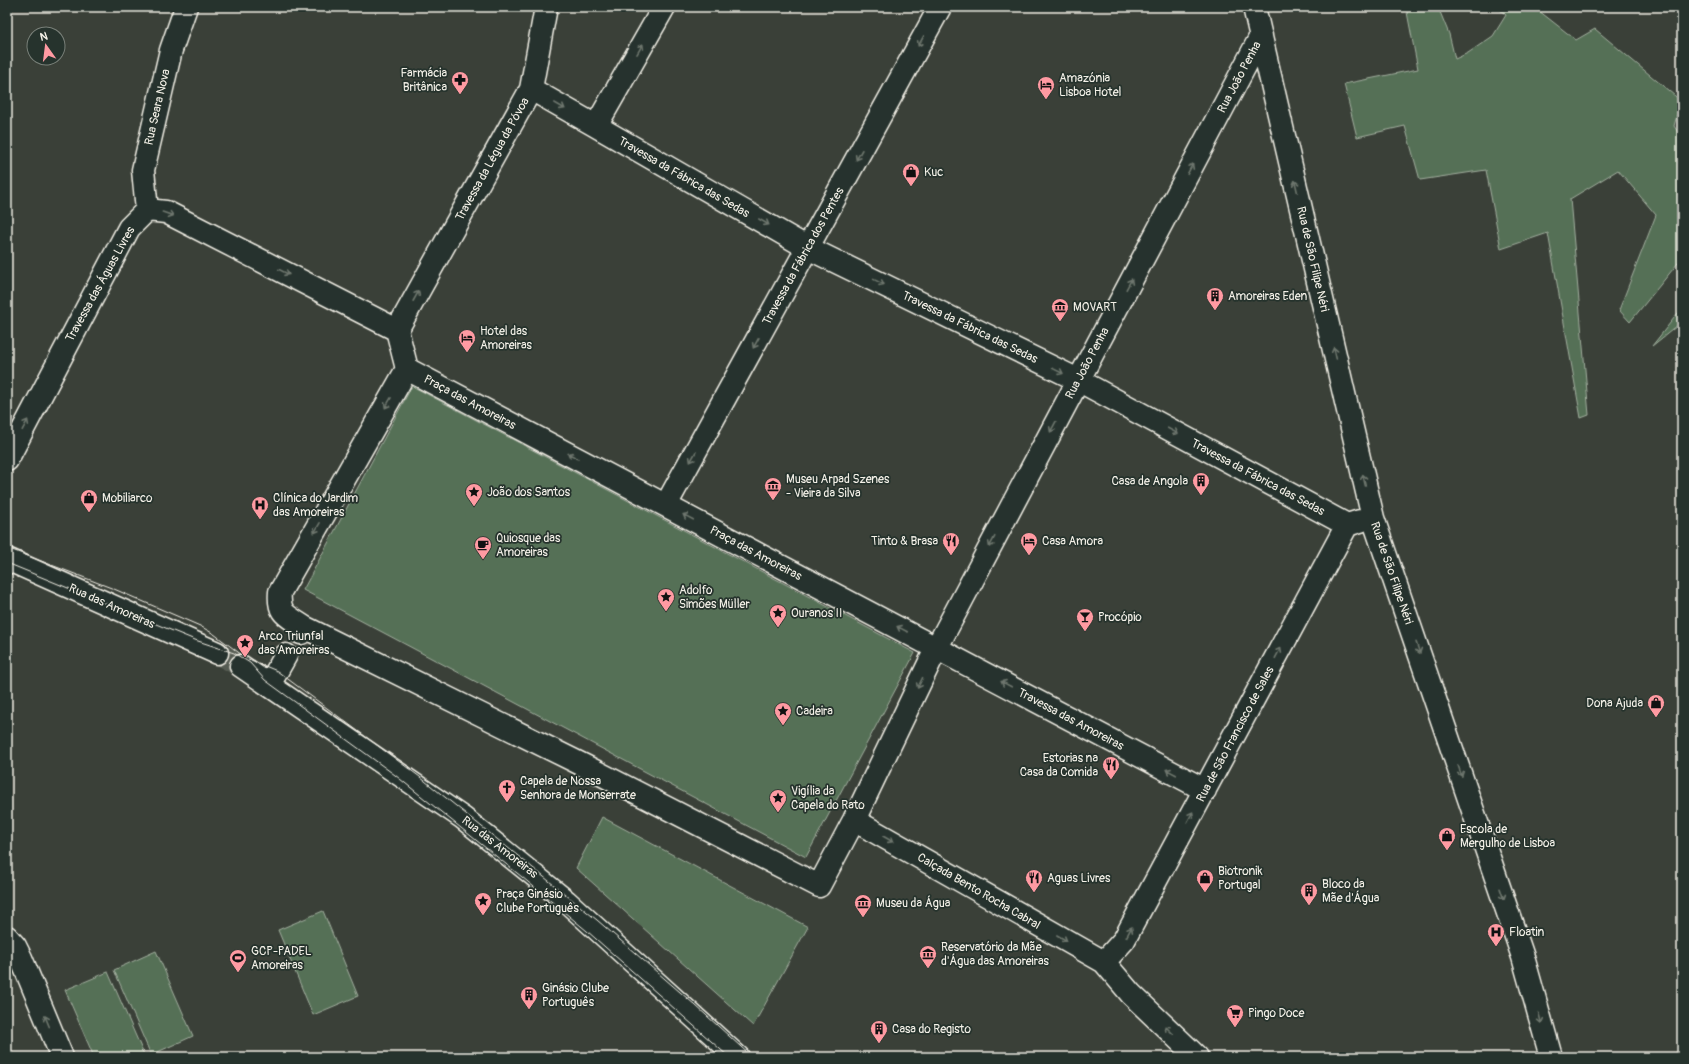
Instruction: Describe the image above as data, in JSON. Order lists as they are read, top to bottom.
{
  "streets": {
    "street": [
      "Rua João Penha",
      "Rua Seara Nova",
      "Travessa da Légua da Póvoa",
      "Travessa da Fábrica das Sedas",
      "Travessa da Fábrica dos Pentes",
      "Rua de São Filipe Néri",
      "Travessa das Águas Livres",
      "Praça das Amoreiras",
      "Rua das Amoreiras",
      "Travessa das Amoreiras",
      "Rua de São Francisco de Sales",
      "Calçada Bento Rocha Cabral"
    ]
  },
  "crossings": [
    ["Rua João Penha", "Travessa da Fábrica das Sedas"],
    ["Rua João Penha", "Rua de São Filipe Néri"],
    ["Rua João Penha", "Praça das Amoreiras"],
    ["Rua João Penha", "Travessa das Amoreiras"],
    ["Rua Seara Nova", "Travessa das Águas Livres"],
    ["Travessa da Légua da Póvoa", "Travessa da Fábrica das Sedas"],
    ["Travessa da Fábrica das Sedas", "Travessa da Fábrica dos Pentes"],
    ["Travessa da Fábrica das Sedas", "Rua de São Francisco de Sales"],
    ["Travessa da Fábrica dos Pentes", "Praça das Amoreiras"],
    ["Praça das Amoreiras", "Travessa das Amoreiras"],
    ["Travessa das Amoreiras", "Rua de São Francisco de Sales"],
    ["Rua de São Francisco de Sales", "Calçada Bento Rocha Cabral"]
  ],
  "one_way": [
    "Travessa da Légua da Póvoa",
    "Travessa da Fábrica das Sedas",
    "Travessa da Fábrica dos Pentes",
    "Travessa das Águas Livres",
    "Praça das Amoreiras",
    "Travessa das Amoreiras",
    "Rua de São Francisco de Sales",
    "Calçada Bento Rocha Cabral"
  ],
  "places": {
    "pharmacy": ["Farmácia Britânica"],
    "hotel": ["Amazónia Lisboa Hotel", "Hotel das Amoreiras", "Casa Amora"],
    "shop": [
      "Kuc",
      "Mobiliarco",
      "Dona Ajuda",
      "Escola de Mergulho de Lisboa",
      "Biotronik Portugal"
    ],
    "building": [
      "Amoreiras Eden",
      "Casa de Angola",
      "Bloco da Mãe d'Água",
      "Ginásio Clube Português",
      "Casa do Registo"
    ],
    "museum": [
      "MOVART",
      "Museu Arpad Szenes - Vieira da Silva",
      "Museu da Água",
      "Reservatório da Mãe d'Água das Amoreiras"
    ],
    "place": [
      "João dos Santos",
      "Adolfo Simões Müller",
      "Ouranos II",
      "Arco Triunfal das Amoreiras",
      "Cadeira",
      "Vigília da Capela do Rato",
      "Praça Ginásio Clube Português"
    ],
    "hospital": ["Clínica do Jardim das Amoreiras", "Floatin"],
    "restaurant": ["Tinto & Brasa", "Estorias na Casa da Comida", "Aguas Livres"],
    "cafe": ["Quiosque das Amoreiras"],
    "bar": ["Procópio"],
    "church": ["Capela de Nossa Senhora de Monserrate"],
    "sports": ["GCP-PADEL Amoreiras"],
    "supermarket": ["Pingo Doce"]
  },
  "north": "top"
}
